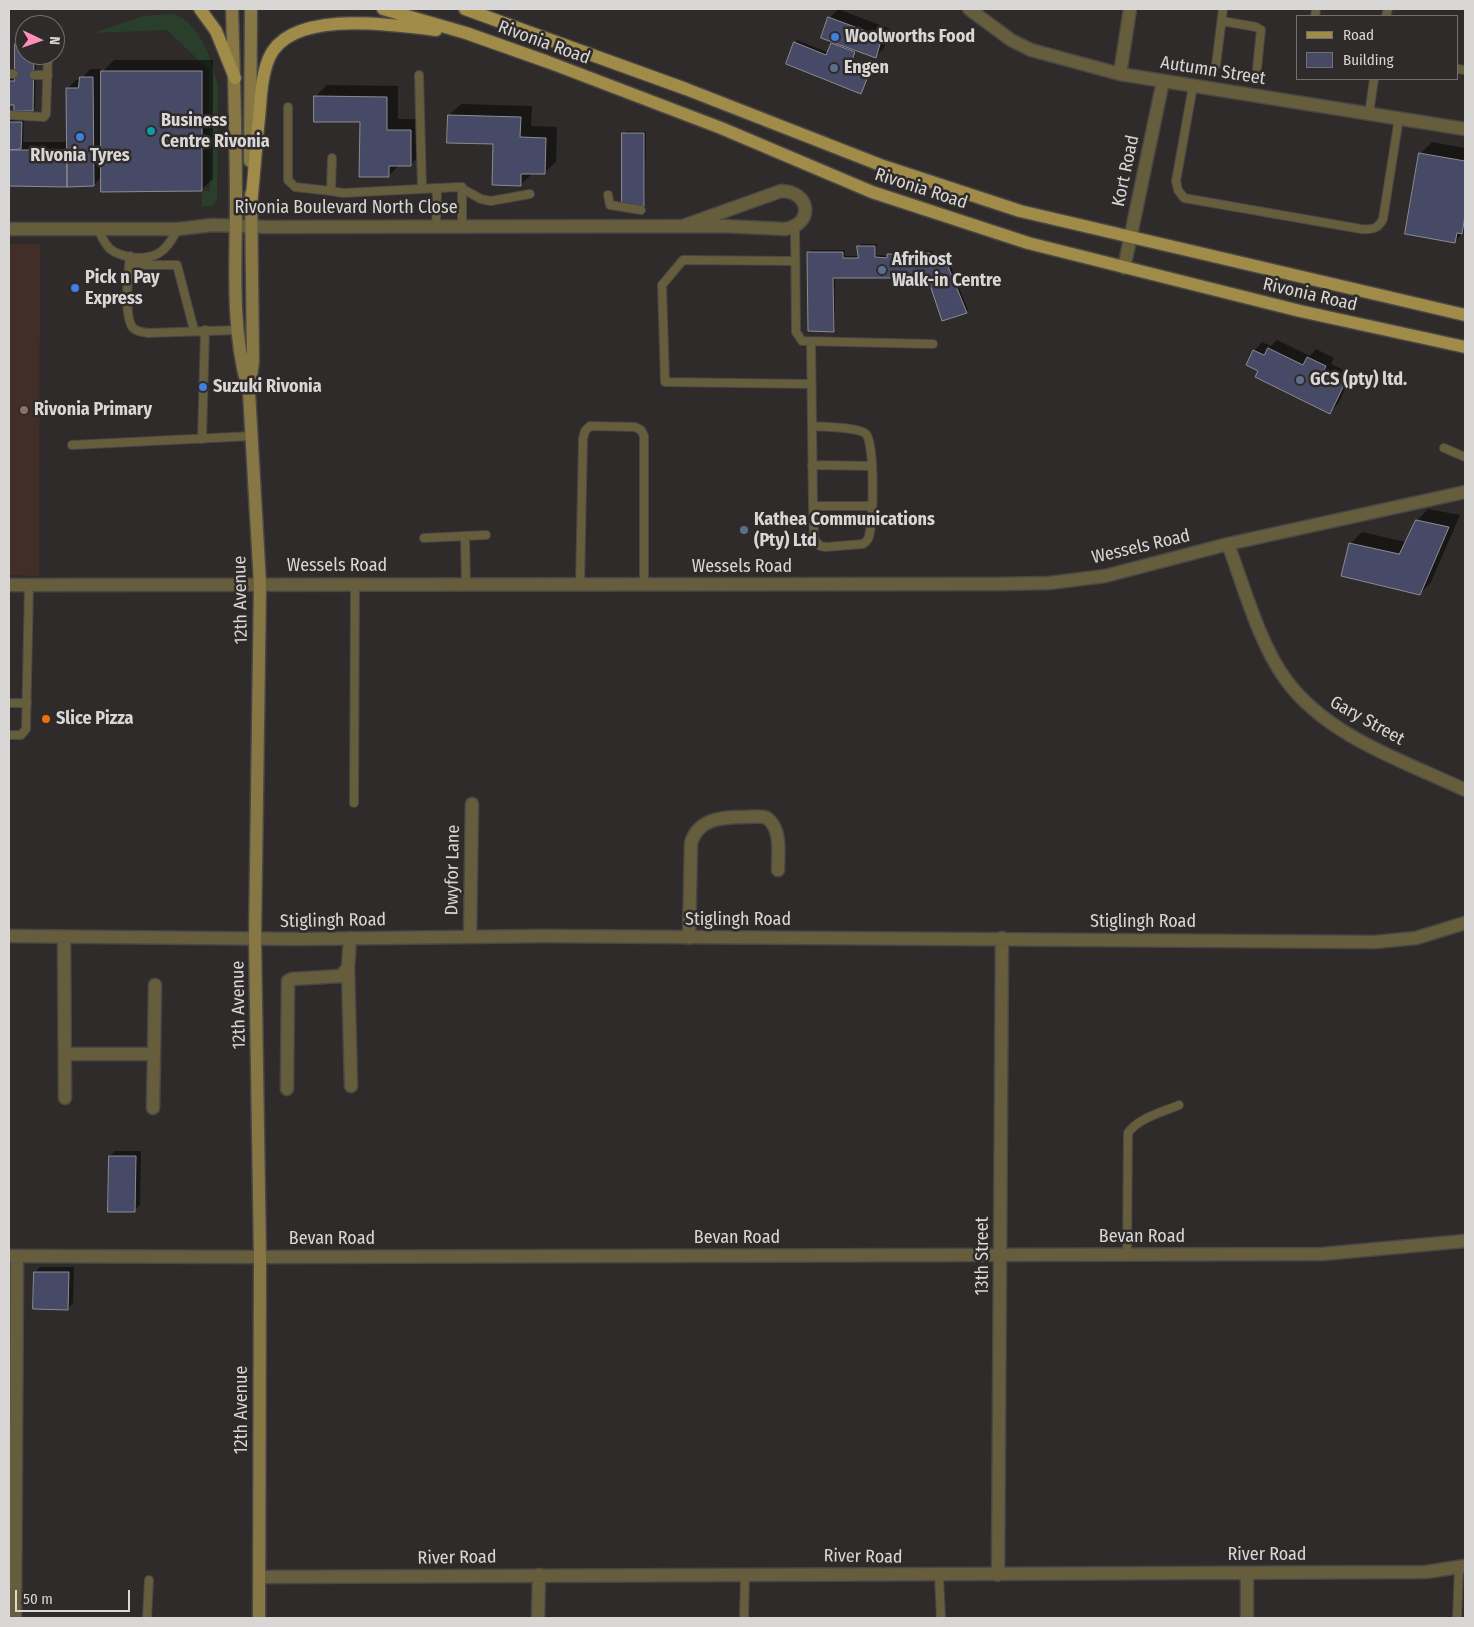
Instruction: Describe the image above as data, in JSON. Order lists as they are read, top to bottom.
{
  "streets": {
    "main road": ["Rivonia Road", "12th Avenue"],
    "street": [
      "Autumn Street",
      "Kort Road",
      "Rivonia Boulevard North Close",
      "Wessels Road",
      "Gary Street",
      "Dwyfor Lane",
      "Stiglingh Road",
      "Bevan Road",
      "13th Street",
      "River Road"
    ]
  },
  "crossings": [
    ["Rivonia Road", "Kort Road"],
    ["Autumn Street", "Kort Road"],
    ["Rivonia Boulevard North Close", "12th Avenue"],
    ["Wessels Road", "12th Avenue"],
    ["Wessels Road", "Gary Street"],
    ["12th Avenue", "Stiglingh Road"],
    ["12th Avenue", "Bevan Road"],
    ["12th Avenue", "River Road"],
    ["Dwyfor Lane", "Stiglingh Road"],
    ["Stiglingh Road", "13th Street"],
    ["Bevan Road", "13th Street"],
    ["13th Street", "River Road"]
  ],
  "places": [
    "Woolworths Food",
    "Engen",
    "Business Centre Rivonia",
    "RIvonia Tyres",
    "Afrihost Walk-in Centre",
    "Pick n Pay Express",
    "GCS (pty) ltd.",
    "Suzuki Rivonia",
    "Rivonia Primary",
    "Kathea Communications (Pty) Ltd",
    "Slice Pizza"
  ],
  "legend": ["Road", "Building"],
  "scale_bar": "50 m",
  "north": "right"
}
